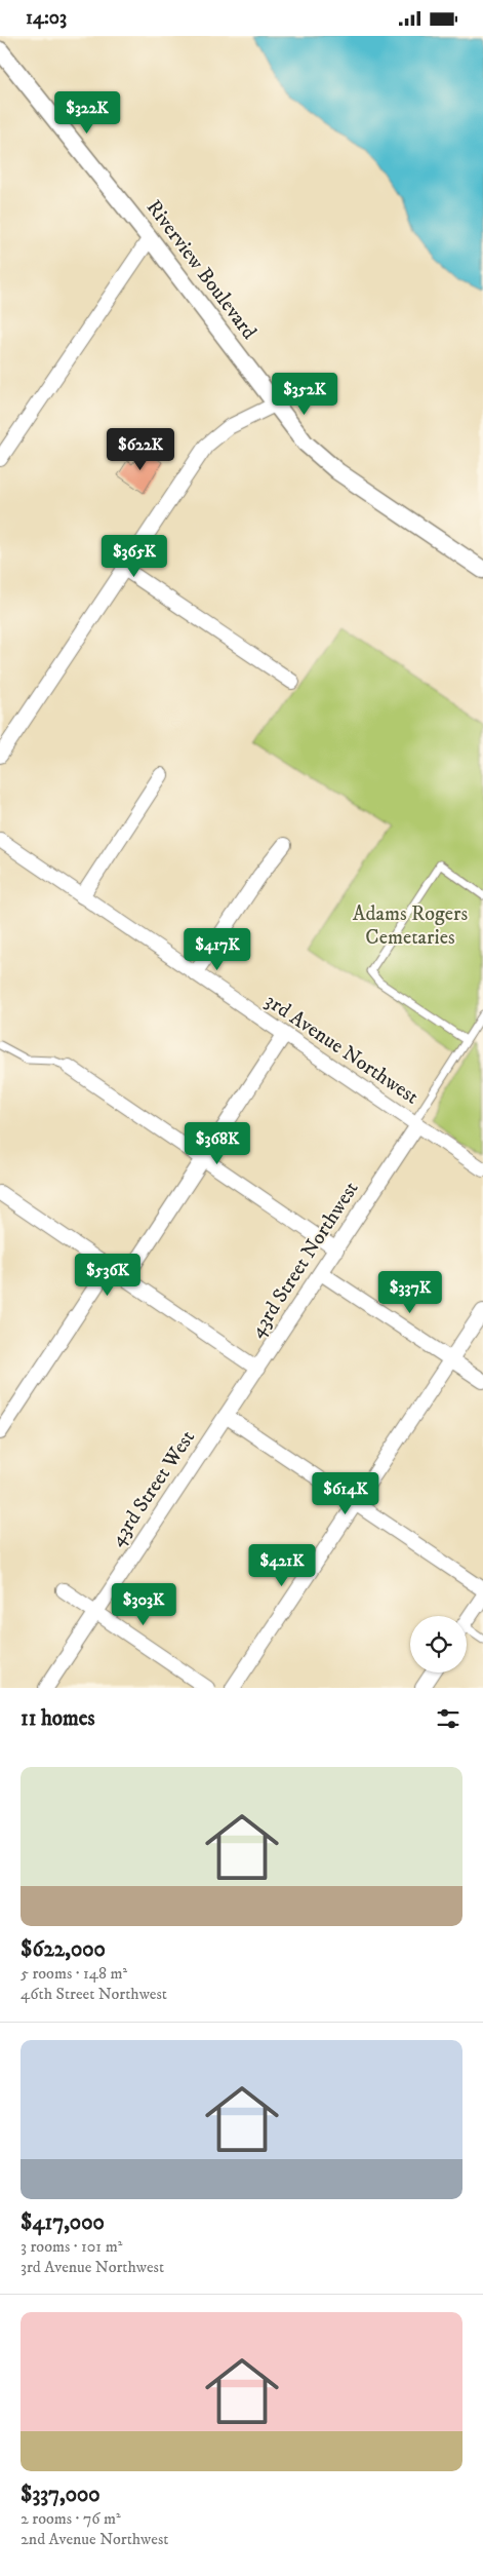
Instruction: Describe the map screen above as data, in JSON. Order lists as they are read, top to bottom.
{
  "streets": {
    "street": [
      "Riverview Boulevard",
      "3rd Avenue Northwest",
      "43rd Street Northwest",
      "43rd Street West"
    ]
  },
  "crossings": [
    ["3rd Avenue Northwest", "43rd Street Northwest"],
    ["43rd Street Northwest", "43rd Street West"]
  ],
  "parks": ["Adams Rogers Cemetaries"],
  "page": {
    "status": "14:03",
    "price": [
      "$322K",
      "$352K",
      "$622K",
      "$365K",
      "$417K",
      "$368K",
      "$536K",
      "$337K",
      "$614K",
      "$421K",
      "$303K"
    ],
    "heading": "11 homes",
    "list": [
      {
        "name": "$622,000",
        "note": "5 rooms · 148 m² · 46th Street Northwest"
      },
      {
        "name": "$417,000",
        "note": "3 rooms · 101 m² · 3rd Avenue Northwest"
      },
      {
        "name": "$337,000",
        "note": "2 rooms · 76 m² · 2nd Avenue Northwest"
      }
    ]
  }
}
